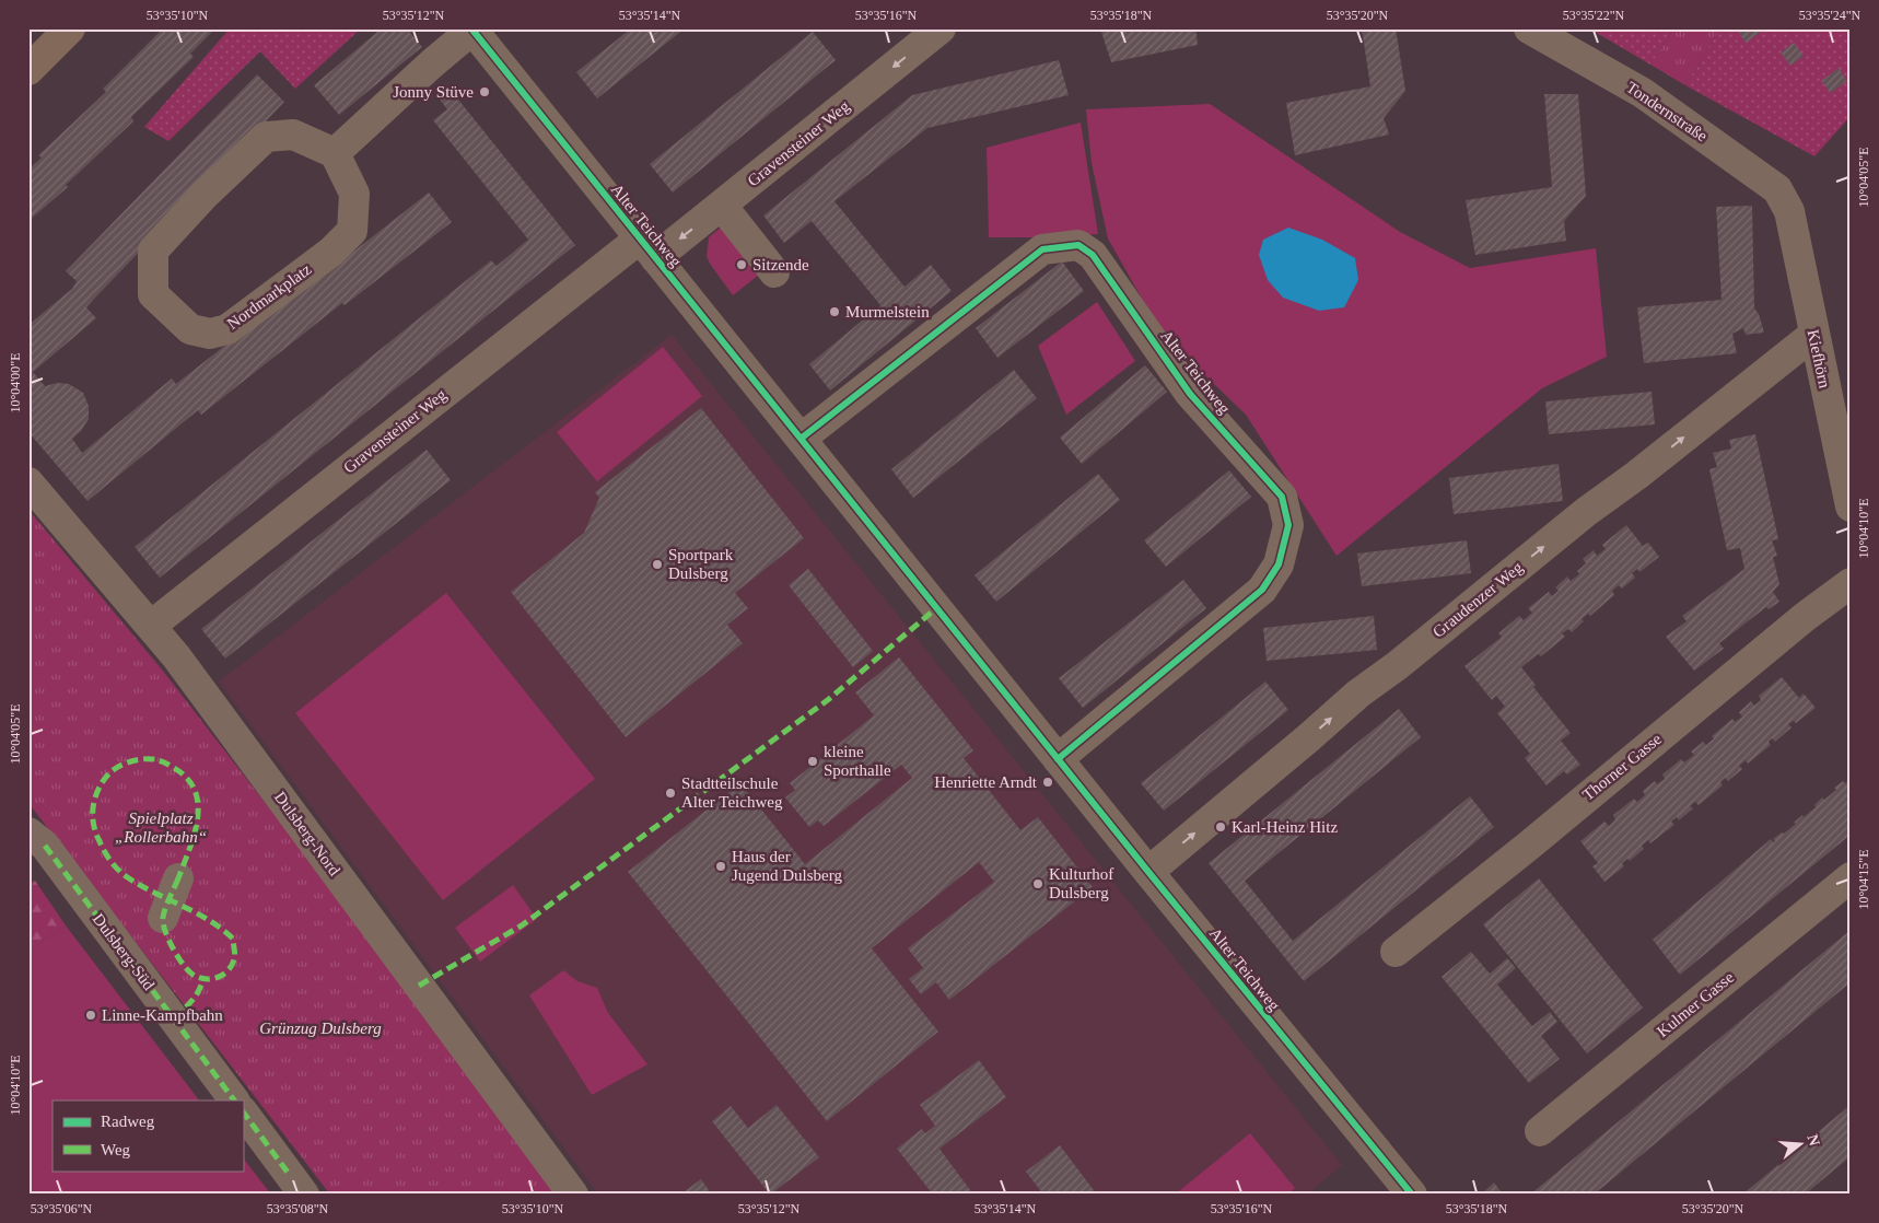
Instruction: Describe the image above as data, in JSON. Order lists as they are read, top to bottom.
{
  "streets": {
    "street": [
      "Tondernstraße",
      "Gravensteiner Weg",
      "Alter Teichweg",
      "Nordmarkplatz",
      "Kiefhörn",
      "Graudenzer Weg",
      "Thorner Gasse",
      "Dulsberg-Nord",
      "Dulsberg-Süd",
      "Kulmer Gasse"
    ]
  },
  "crossings": [
    ["Tondernstraße", "Kiefhörn"],
    ["Gravensteiner Weg", "Alter Teichweg"],
    ["Gravensteiner Weg", "Dulsberg-Nord"],
    ["Alter Teichweg", "Graudenzer Weg"],
    ["Kiefhörn", "Graudenzer Weg"]
  ],
  "one_way": ["Gravensteiner Weg", "Graudenzer Weg"],
  "parks": ["Spielplatz „Rollerbahn“", "Grünzug Dulsberg"],
  "places": [
    "Jonny Stüve",
    "Sitzende",
    "Murmelstein",
    "Sportpark Dulsberg",
    "kleine Sporthalle",
    "Henriette Arndt",
    "Stadtteilschule Alter Teichweg",
    "Karl-Heinz Hitz",
    "Haus der Jugend Dulsberg",
    "Kulturhof Dulsberg",
    "Linne-Kampfbahn"
  ],
  "legend": ["Radweg", "Weg"],
  "north": "right",
  "coordinates": [
    "53°35'10\"N",
    "53°35'12\"N",
    "53°35'14\"N",
    "53°35'16\"N",
    "53°35'18\"N",
    "53°35'20\"N",
    "53°35'22\"N",
    "53°35'24\"N",
    "10°04'05\"E",
    "10°04'00\"E",
    "10°04'10\"E",
    "10°04'15\"E",
    "53°35'06\"N",
    "53°35'08\"N"
  ]
}
